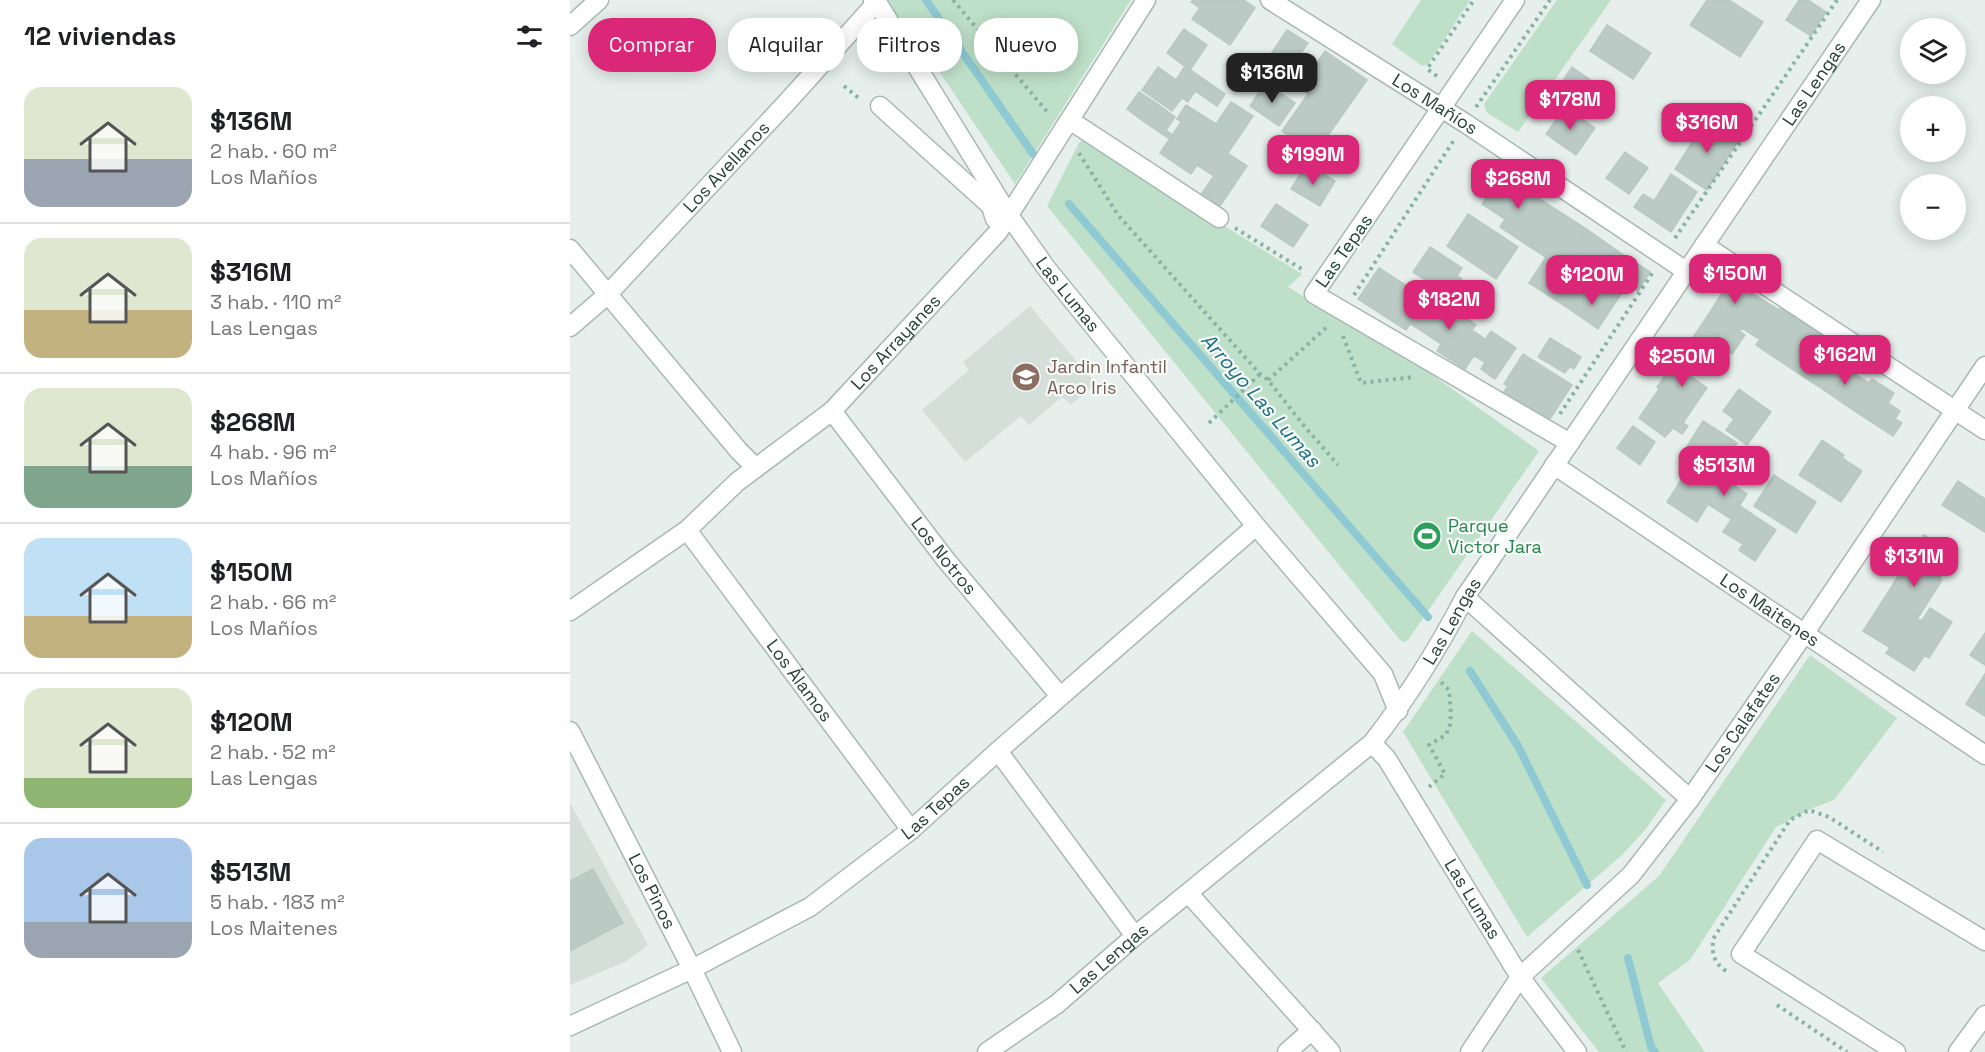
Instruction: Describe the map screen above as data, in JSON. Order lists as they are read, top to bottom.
{
  "streets": {
    "street": [
      "Las Lengas",
      "Los Mañíos",
      "Los Avellanos",
      "Las Tepas",
      "Las Lumas",
      "Los Arrayanes",
      "Los Notros",
      "Los Maitenes",
      "Los Álamos",
      "Los Calafates",
      "Los Pinos"
    ]
  },
  "crossings": [
    ["Las Lengas", "Los Mañíos"],
    ["Las Lengas", "Las Lumas"],
    ["Las Lengas", "Los Maitenes"],
    ["Los Mañíos", "Las Tepas"],
    ["Los Avellanos", "Las Lumas"],
    ["Las Tepas", "Las Lumas"],
    ["Las Tepas", "Los Notros"],
    ["Las Tepas", "Los Álamos"],
    ["Las Tepas", "Los Pinos"],
    ["Las Lumas", "Los Arrayanes"],
    ["Las Lumas", "Los Calafates"],
    ["Los Arrayanes", "Los Notros"],
    ["Los Arrayanes", "Los Álamos"],
    ["Los Maitenes", "Los Calafates"]
  ],
  "water": ["Arroyo Las Lumas"],
  "places": {
    "school or university": ["Jardin Infantil Arco Iris"],
    "sports": ["Parque Victor Jara"]
  },
  "page": {
    "heading": "12 viviendas",
    "map_buttons": ["+", "−"],
    "chip": [
      "Comprar",
      "Alquilar",
      "Filtros",
      "Nuevo"
    ],
    "price": [
      "$136M",
      "$178M",
      "$316M",
      "$199M",
      "$268M",
      "$150M",
      "$120M",
      "$182M",
      "$162M",
      "$250M",
      "$513M",
      "$131M"
    ],
    "list": [
      {
        "name": "$136M",
        "note": "2 hab. · 60 m² · Los Mañíos"
      },
      {
        "name": "$316M",
        "note": "3 hab. · 110 m² · Las Lengas"
      },
      {
        "name": "$268M",
        "note": "4 hab. · 96 m² · Los Mañíos"
      },
      {
        "name": "$150M",
        "note": "2 hab. · 66 m² · Los Mañíos"
      },
      {
        "name": "$120M",
        "note": "2 hab. · 52 m² · Las Lengas"
      },
      {
        "name": "$513M",
        "note": "5 hab. · 183 m² · Los Maitenes"
      }
    ]
  }
}
